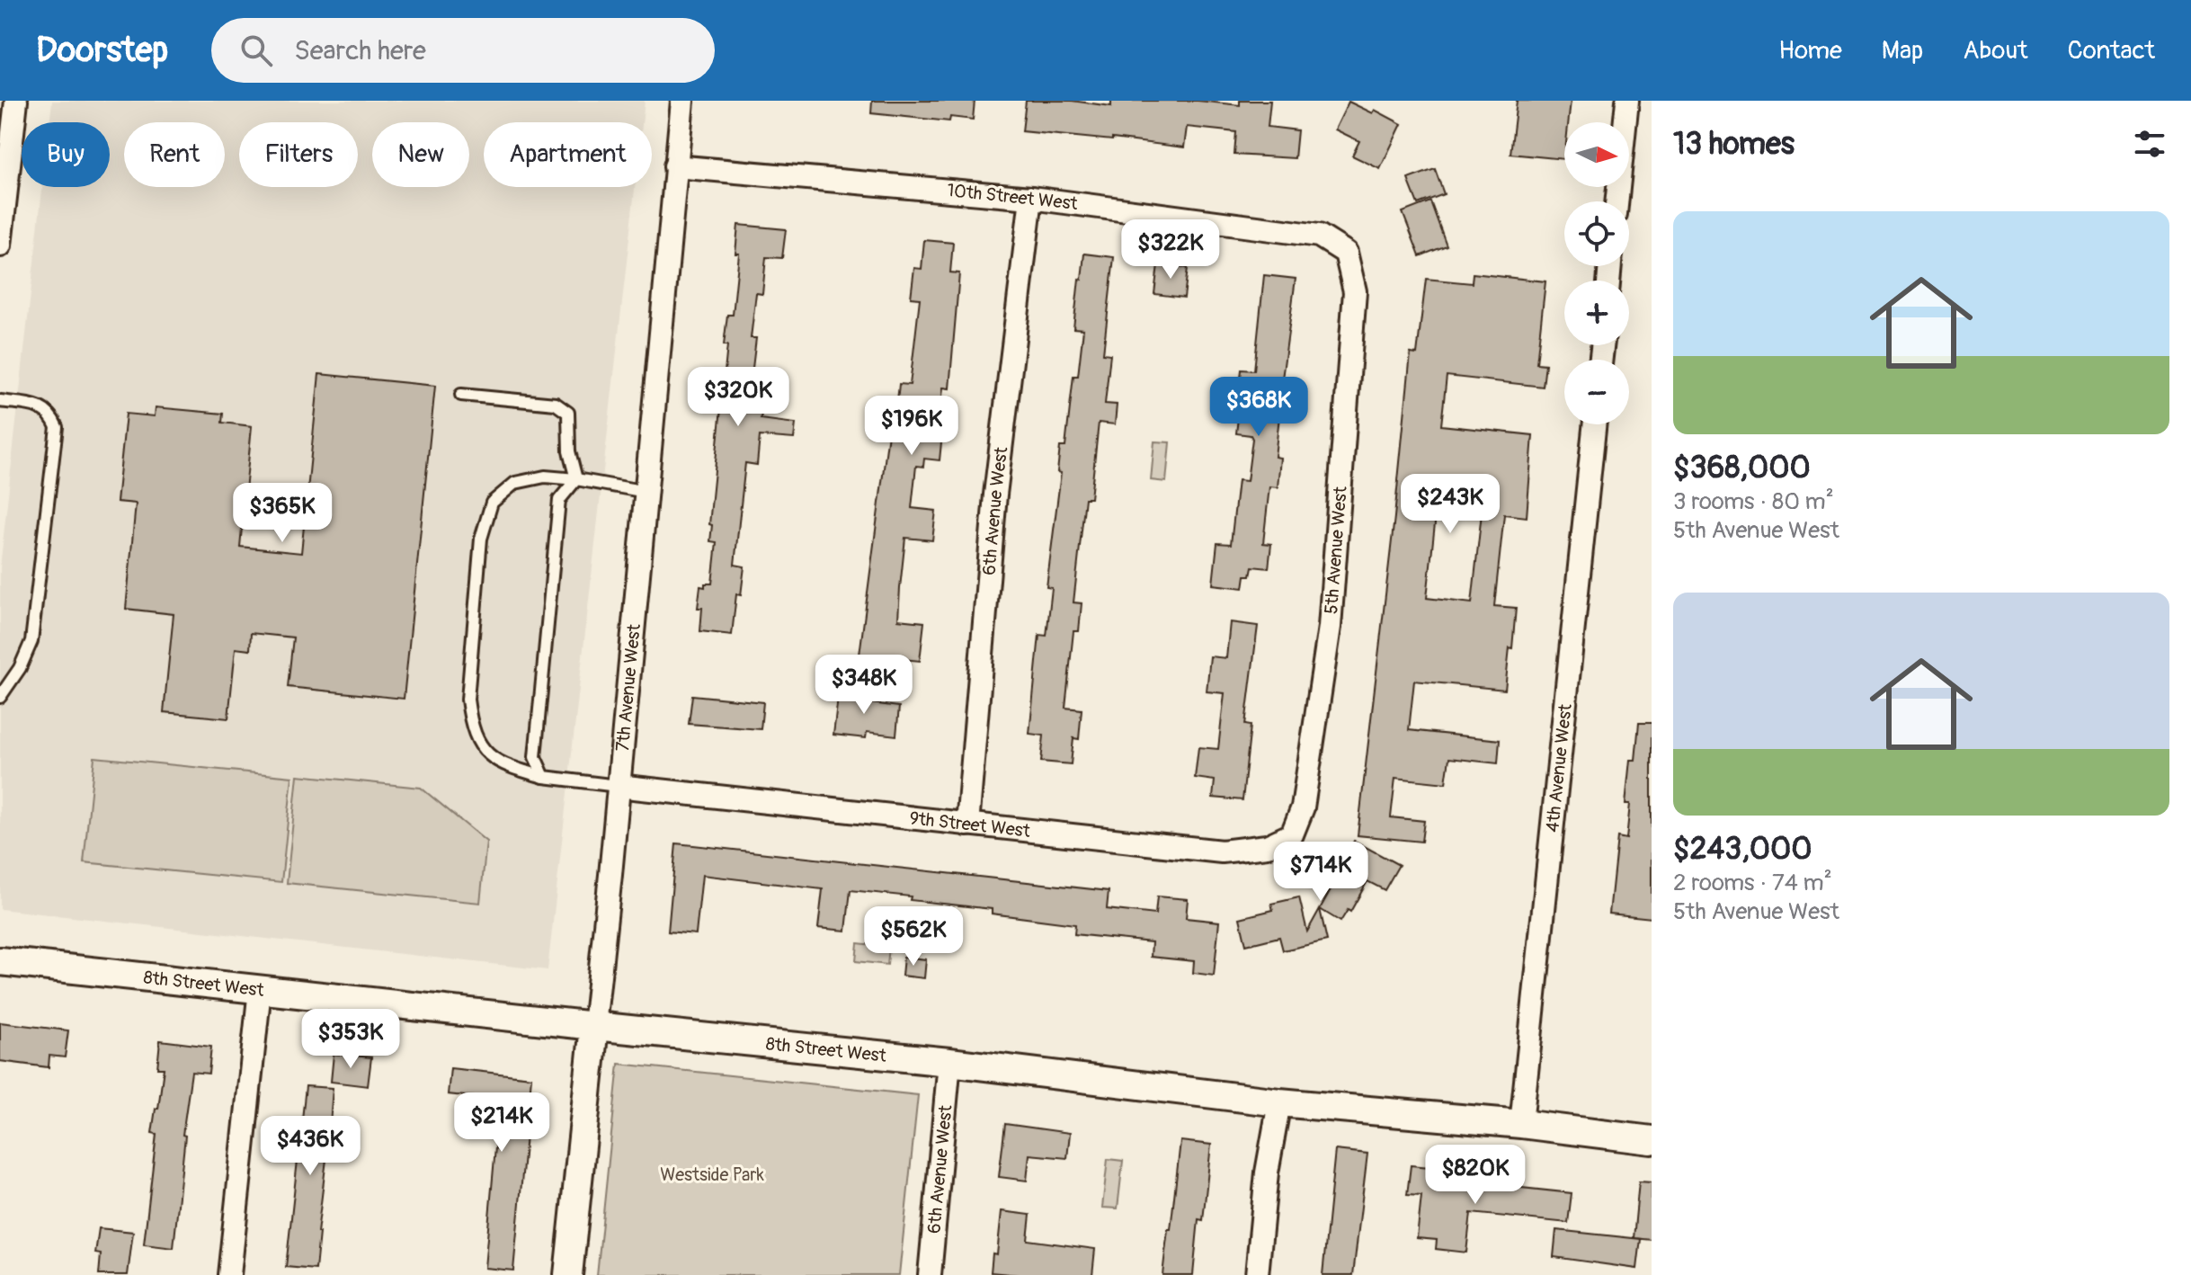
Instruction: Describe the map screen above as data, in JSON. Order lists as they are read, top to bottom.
{
  "streets": {
    "street": [
      "10th Street West",
      "6th Avenue West",
      "5th Avenue West",
      "7th Avenue West",
      "4th Avenue West",
      "9th Street West",
      "8th Street West"
    ]
  },
  "crossings": [
    ["10th Street West", "6th Avenue West"],
    ["10th Street West", "5th Avenue West"],
    ["10th Street West", "7th Avenue West"],
    ["6th Avenue West", "9th Street West"],
    ["6th Avenue West", "8th Street West"],
    ["5th Avenue West", "9th Street West"],
    ["7th Avenue West", "9th Street West"],
    ["7th Avenue West", "8th Street West"],
    ["4th Avenue West", "8th Street West"]
  ],
  "parks": ["Westside Park"],
  "north": "right",
  "page": {
    "header": "Doorstep",
    "search": "Search here",
    "nav": [
      "Home",
      "Map",
      "About",
      "Contact"
    ],
    "heading": "13 homes",
    "map_buttons": ["+", "−"],
    "chip": [
      "Buy",
      "Rent",
      "Filters",
      "New",
      "Apartment"
    ],
    "list": [
      {
        "name": "$368,000",
        "note": "3 rooms · 80 m² · 5th Avenue West"
      },
      {
        "name": "$243,000",
        "note": "2 rooms · 74 m² · 5th Avenue West"
      }
    ],
    "price": [
      "$322K",
      "$320K",
      "$368K",
      "$196K",
      "$243K",
      "$365K",
      "$348K",
      "$714K",
      "$562K",
      "$353K",
      "$214K",
      "$436K",
      "$820K"
    ]
  }
}
